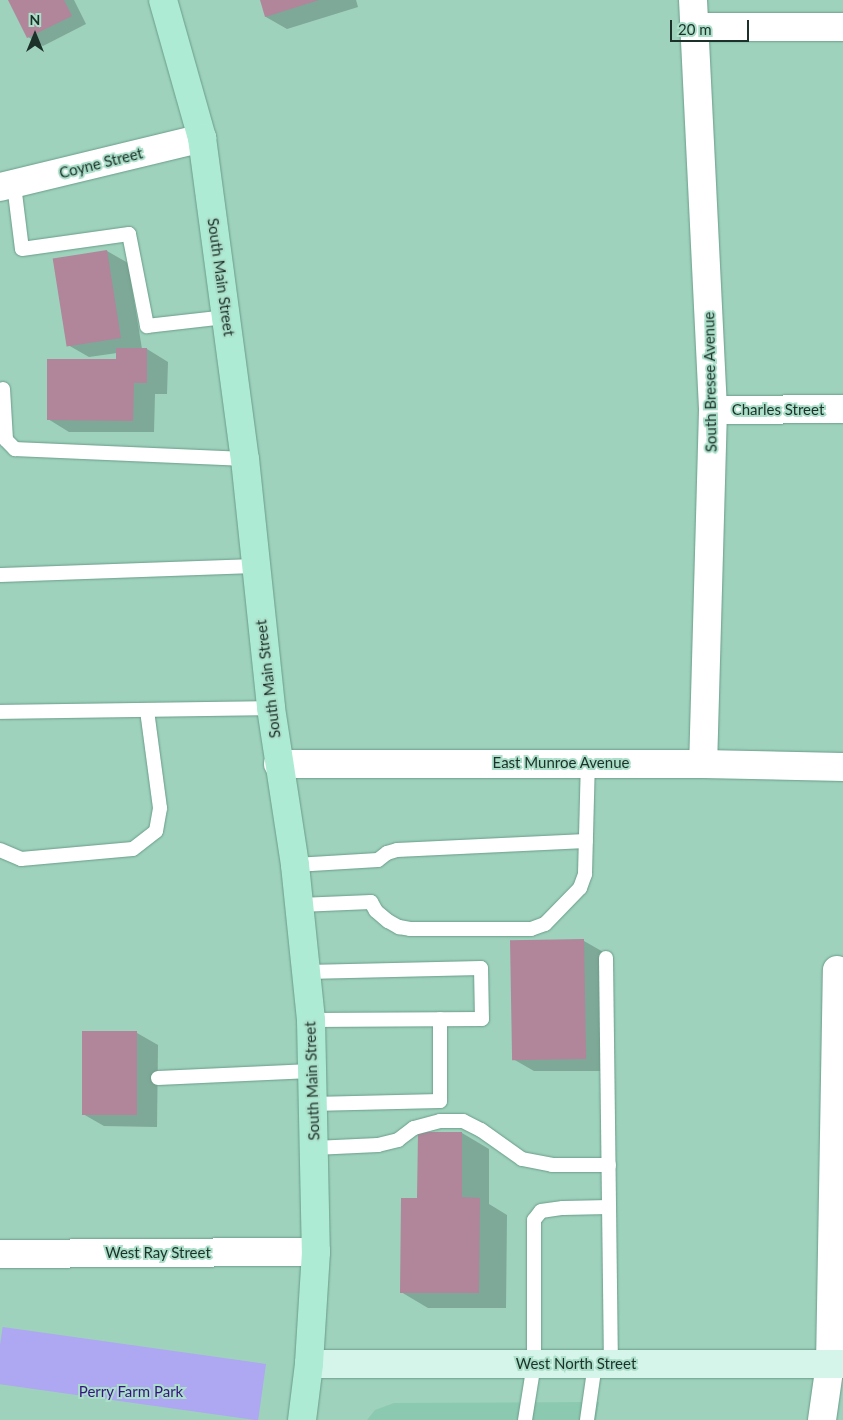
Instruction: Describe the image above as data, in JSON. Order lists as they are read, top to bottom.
{
  "streets": {
    "main road": ["South Main Street", "West North Street"],
    "street": [
      "Coyne Street",
      "South Bresee Avenue",
      "Charles Street",
      "East Munroe Avenue",
      "West Ray Street"
    ]
  },
  "crossings": [
    ["Coyne Street", "South Main Street"],
    ["South Main Street", "East Munroe Avenue"],
    ["South Main Street", "West Ray Street"],
    ["South Main Street", "West North Street"],
    ["South Bresee Avenue", "Charles Street"],
    ["South Bresee Avenue", "East Munroe Avenue"]
  ],
  "parks": ["Perry Farm Park"],
  "scale_bar": "20 m",
  "north": "top"
}
